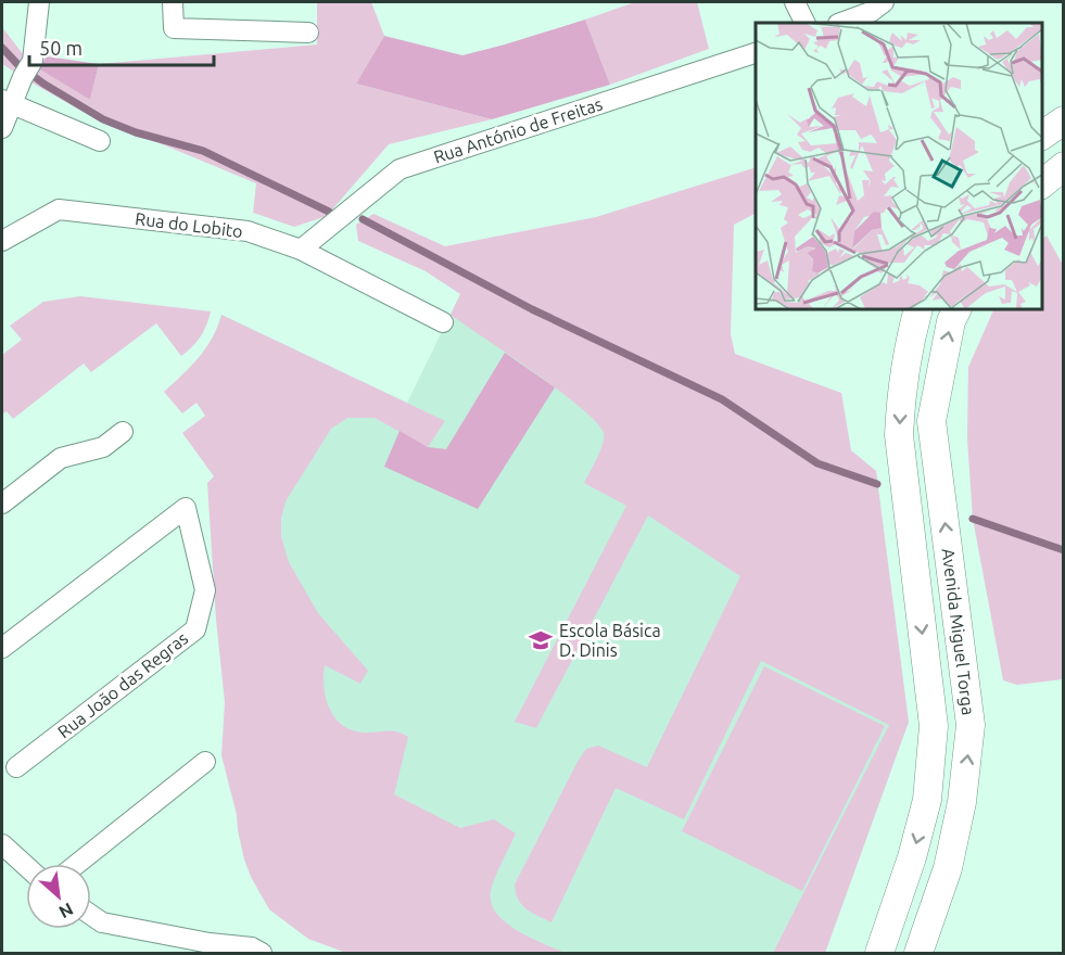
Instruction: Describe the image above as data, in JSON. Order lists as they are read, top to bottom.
{
  "streets": {
    "main road": ["Avenida Miguel Torga"],
    "street": ["Rua António de Freitas", "Rua do Lobito", "Rua João das Regras"]
  },
  "crossings": [
    ["Rua António de Freitas", "Rua do Lobito"]
  ],
  "places": {
    "school or university": ["Escola Básica D. Dinis"]
  },
  "scale_bar": "50 m",
  "north": "bottom right"
}
